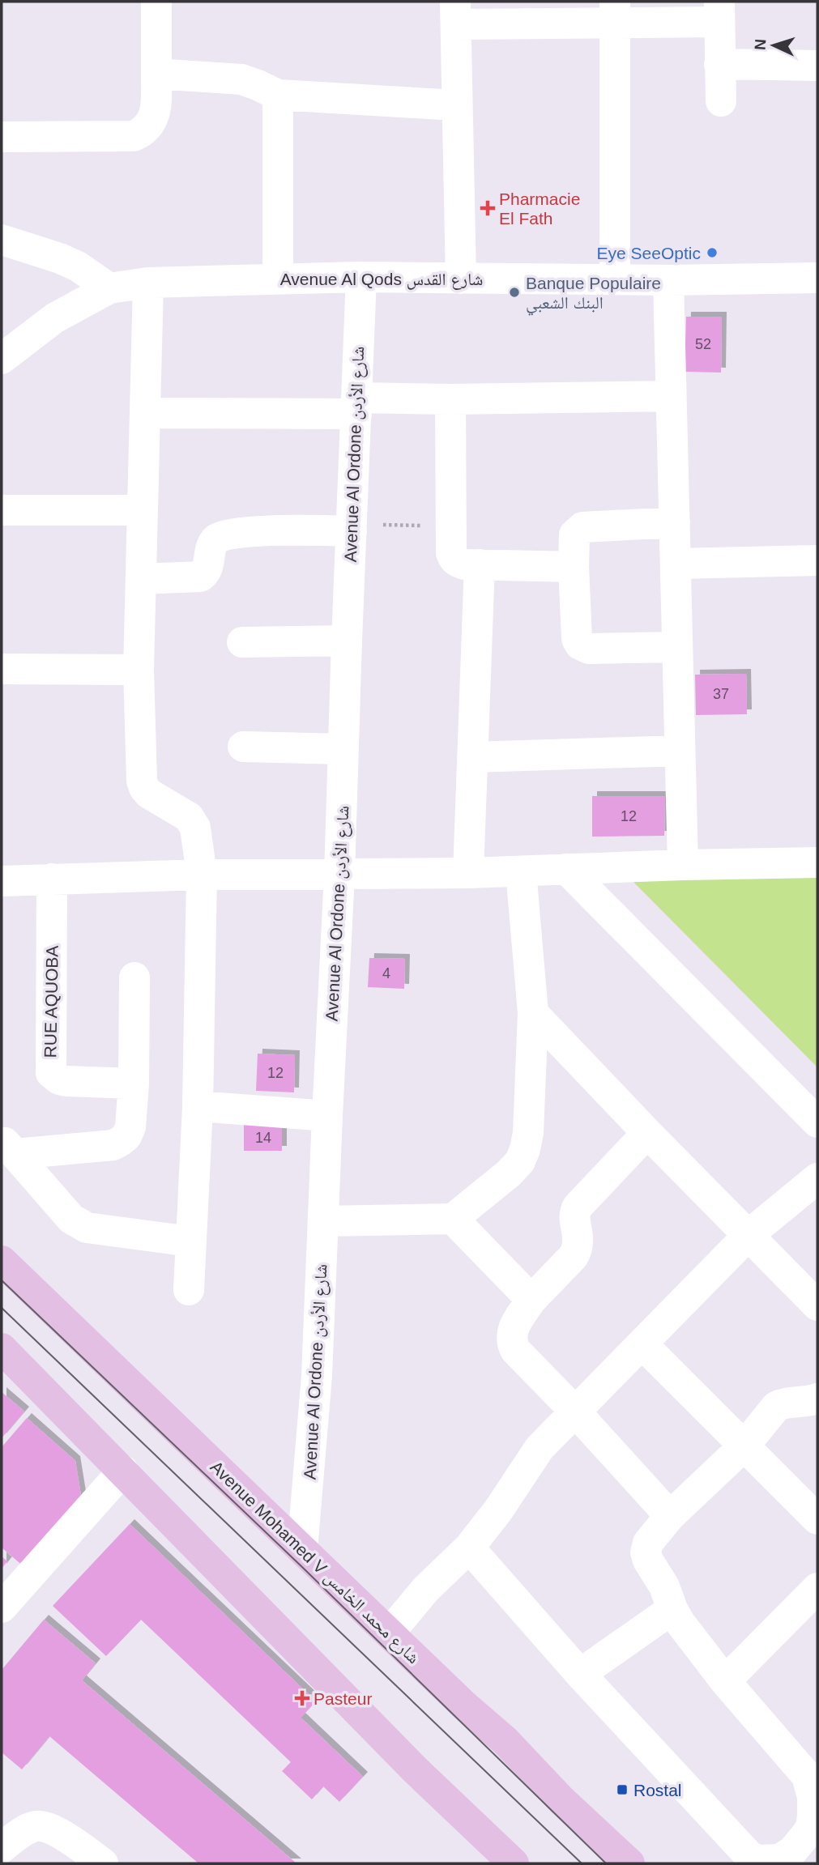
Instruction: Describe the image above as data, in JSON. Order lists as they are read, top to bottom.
{
  "streets": {
    "main road": ["Avenue Mohamed V شارع محمد الخامس"],
    "street": ["Avenue Al Qods شارع القدس", "Avenue Al Ordone شارع الأردن", "RUE AQUOBA"]
  },
  "crossings": [
    ["Avenue Al Qods شارع القدس", "Avenue Al Ordone شارع الأردن"],
    ["Avenue Al Ordone شارع الأردن", "Avenue Mohamed V شارع محمد الخامس"]
  ],
  "places": {
    "health": ["Pharmacie El Fath", "Pasteur"],
    "other": ["Eye SeeOptic", "Banque Populaire البنك الشعبي"],
    "transit": ["Rostal"]
  },
  "house_numbers": [
    "52",
    "37",
    "12",
    "4",
    "12",
    "14"
  ],
  "north": "left"
}
